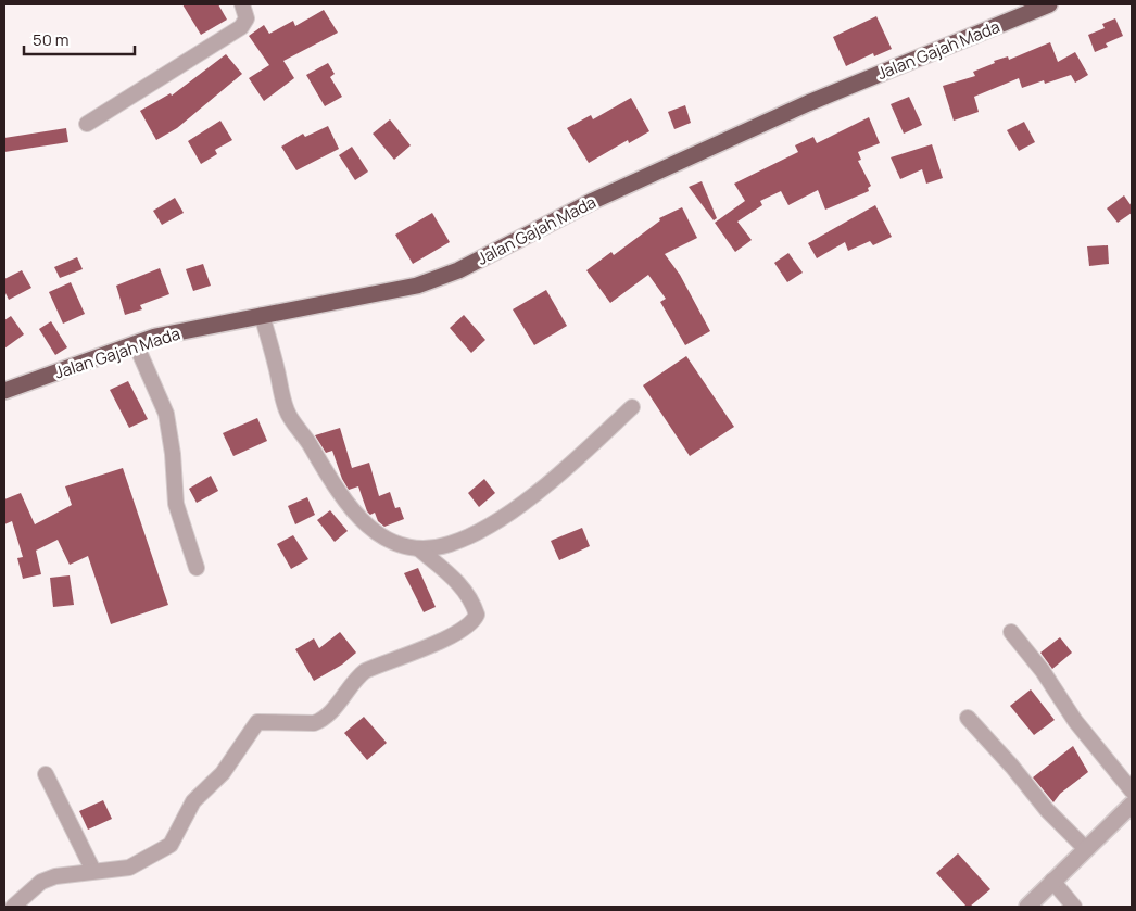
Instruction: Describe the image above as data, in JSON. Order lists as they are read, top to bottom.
{
  "streets": {
    "highway": ["Jalan Gajah Mada"]
  },
  "scale_bar": "50 m"
}
